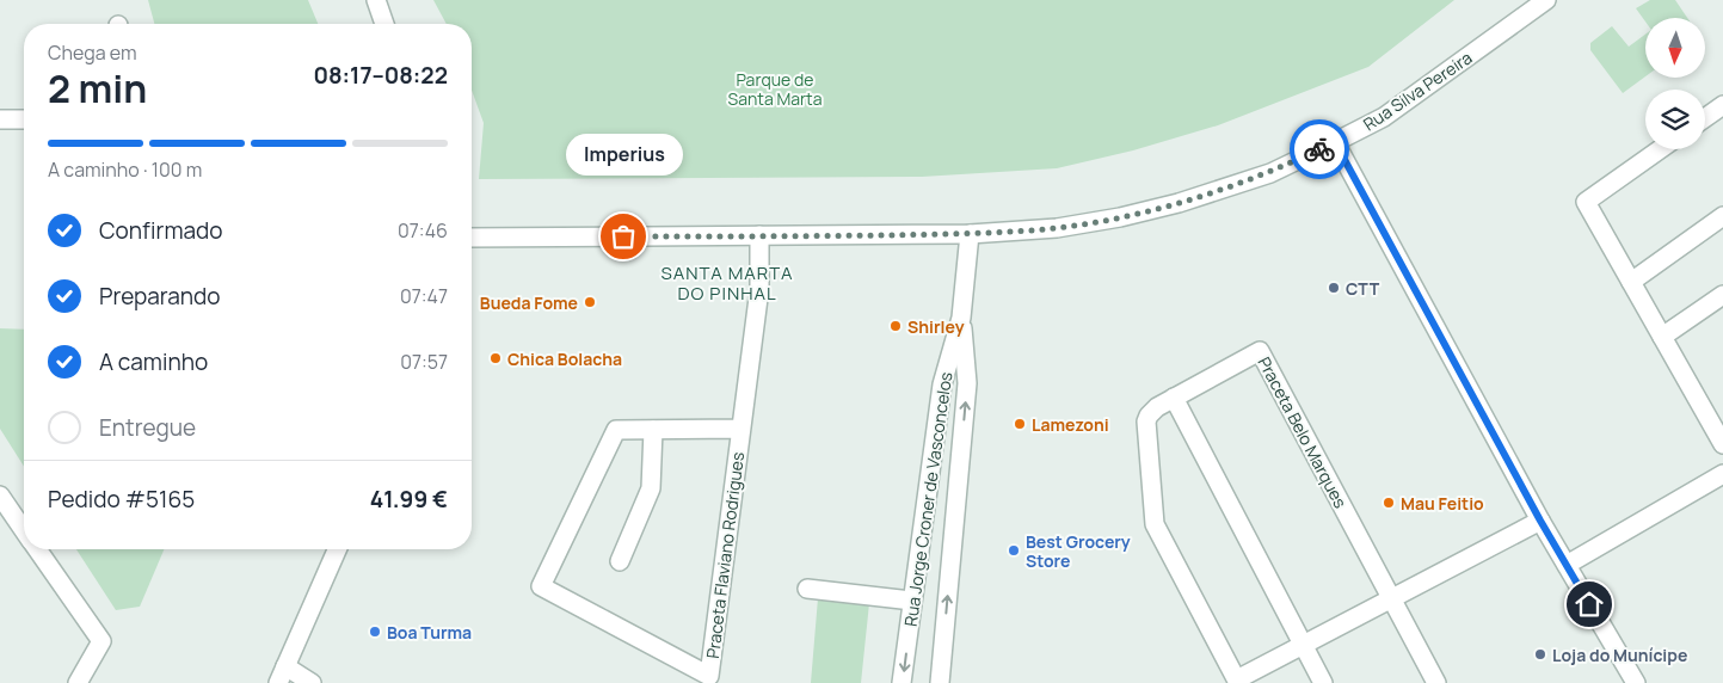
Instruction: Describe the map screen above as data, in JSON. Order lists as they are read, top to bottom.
{
  "streets": {
    "street": [
      "Rua Silva Pereira",
      "Praceta Belo Marques",
      "Rua Jorge Croner de Vasconcelos",
      "Praceta Flaviano Rodrigues"
    ]
  },
  "crossings": [
    ["Rua Silva Pereira", "Rua Jorge Croner de Vasconcelos"],
    ["Rua Silva Pereira", "Praceta Flaviano Rodrigues"]
  ],
  "districts": ["SANTA MARTA DO PINHAL"],
  "parks": ["Parque de Santa Marta"],
  "places": [
    "Imperius",
    "CTT",
    "Bueda Fome",
    "Shirley",
    "Chica Bolacha",
    "Lamezoni",
    "Mau Feitio",
    "Best Grocery Store",
    "Boa Turma",
    "Loja do Munícipe"
  ],
  "north": "bottom",
  "page": {
    "heading": ["2 min", "Chega em", "08:17–08:22"],
    "panel": ["Pedido #5165", "41.99 €"],
    "bar": "A caminho · 100 m",
    "bubble": "Imperius",
    "list": [
      ["Confirmado", "07:46"],
      ["Preparando", "07:47"],
      ["A caminho", "07:57"],
      "Entregue"
    ]
  }
}
